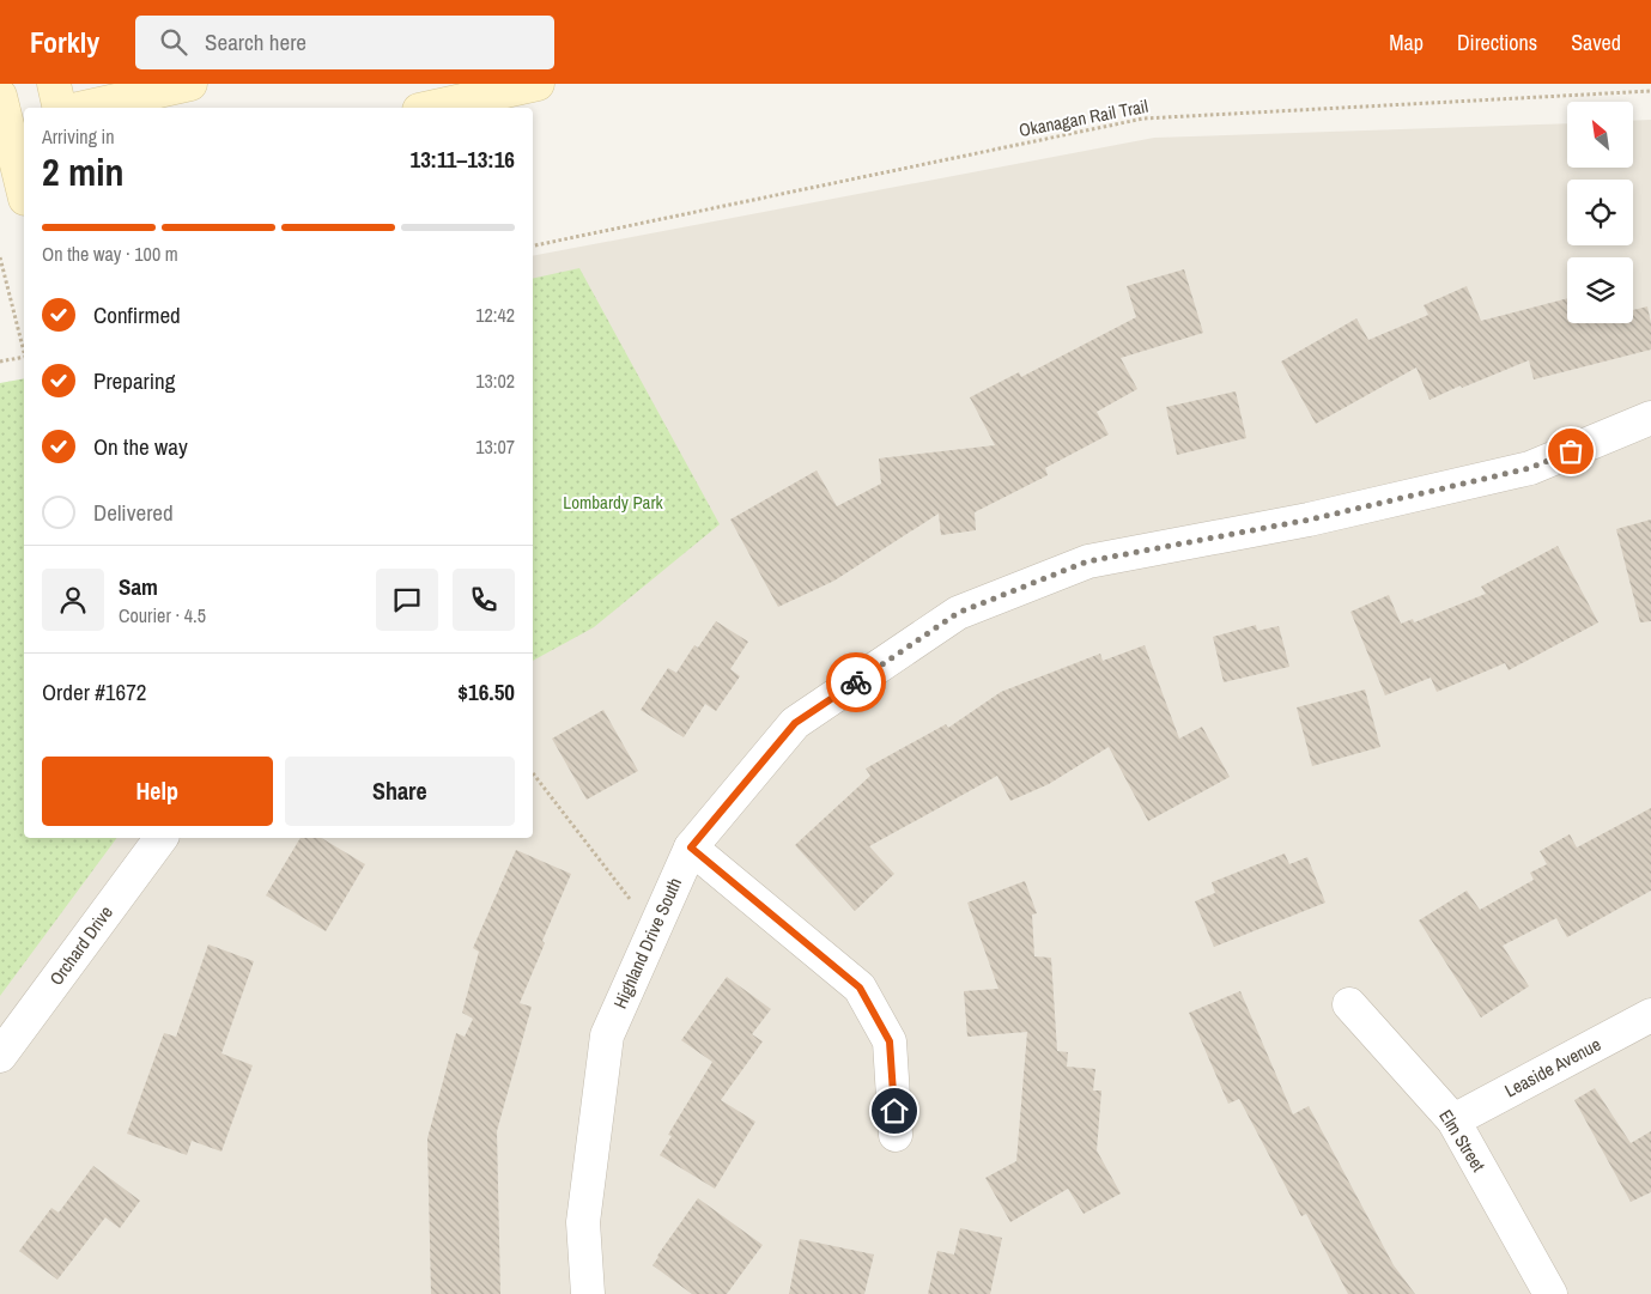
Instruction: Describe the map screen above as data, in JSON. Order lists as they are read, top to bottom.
{
  "streets": {
    "street": [
      "Highland Drive South",
      "Orchard Drive",
      "Leaside Avenue",
      "Elm Street"
    ],
    "path": ["Okanagan Rail Trail"]
  },
  "crossings": [
    ["Leaside Avenue", "Elm Street"]
  ],
  "parks": ["Lombardy Park"],
  "north": "top left",
  "page": {
    "header": "Forkly",
    "search": "Search here",
    "nav": ["Map", "Directions", "Saved"],
    "heading": ["2 min", "Arriving in", "13:11–13:16"],
    "panel": [
      "Sam",
      "Courier · 4.5",
      "Order #1672",
      "$16.50"
    ],
    "bar": "On the way · 100 m",
    "list": [
      ["Confirmed", "12:42"],
      ["Preparing", "13:02"],
      ["On the way", "13:07"],
      "Delivered"
    ],
    "buttons": ["Help", "Share"]
  }
}
